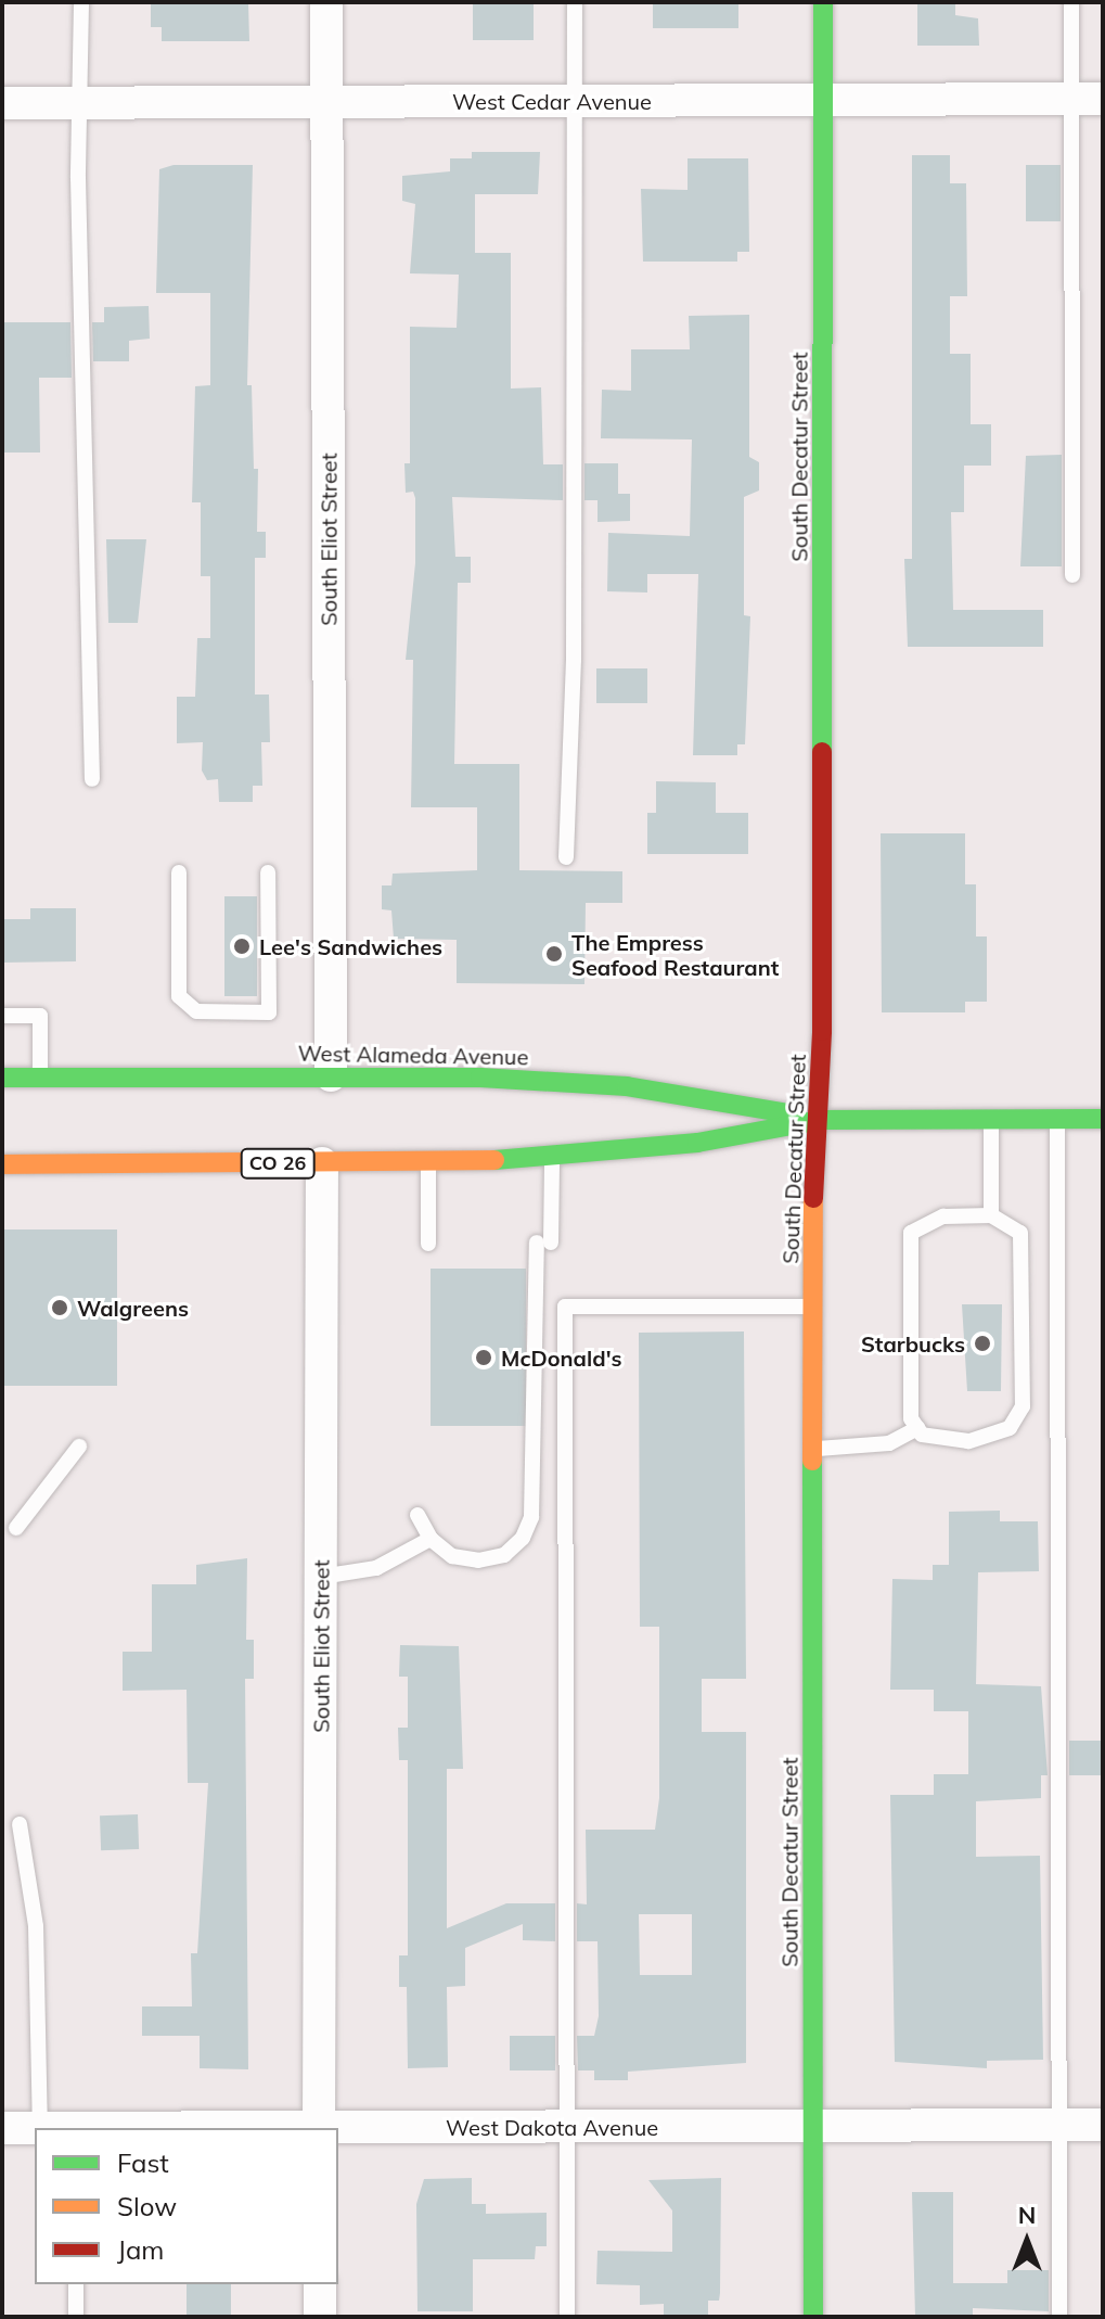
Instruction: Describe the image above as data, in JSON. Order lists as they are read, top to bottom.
{
  "streets": {
    "street": [
      "West Cedar Avenue",
      "South Decatur Street",
      "South Eliot Street",
      "West Alameda Avenue",
      "CO 26",
      "West Dakota Avenue"
    ]
  },
  "crossings": [
    ["West Cedar Avenue", "South Decatur Street"],
    ["West Cedar Avenue", "South Eliot Street"],
    ["South Decatur Street", "West Alameda Avenue"],
    ["South Decatur Street", "West Dakota Avenue"],
    ["South Eliot Street", "West Alameda Avenue"]
  ],
  "places": [
    "Lee's Sandwiches",
    "The Empress Seafood Restaurant",
    "Walgreens",
    "Starbucks",
    "McDonald's"
  ],
  "legend": ["Fast", "Slow", "Jam"],
  "north": "top"
}
